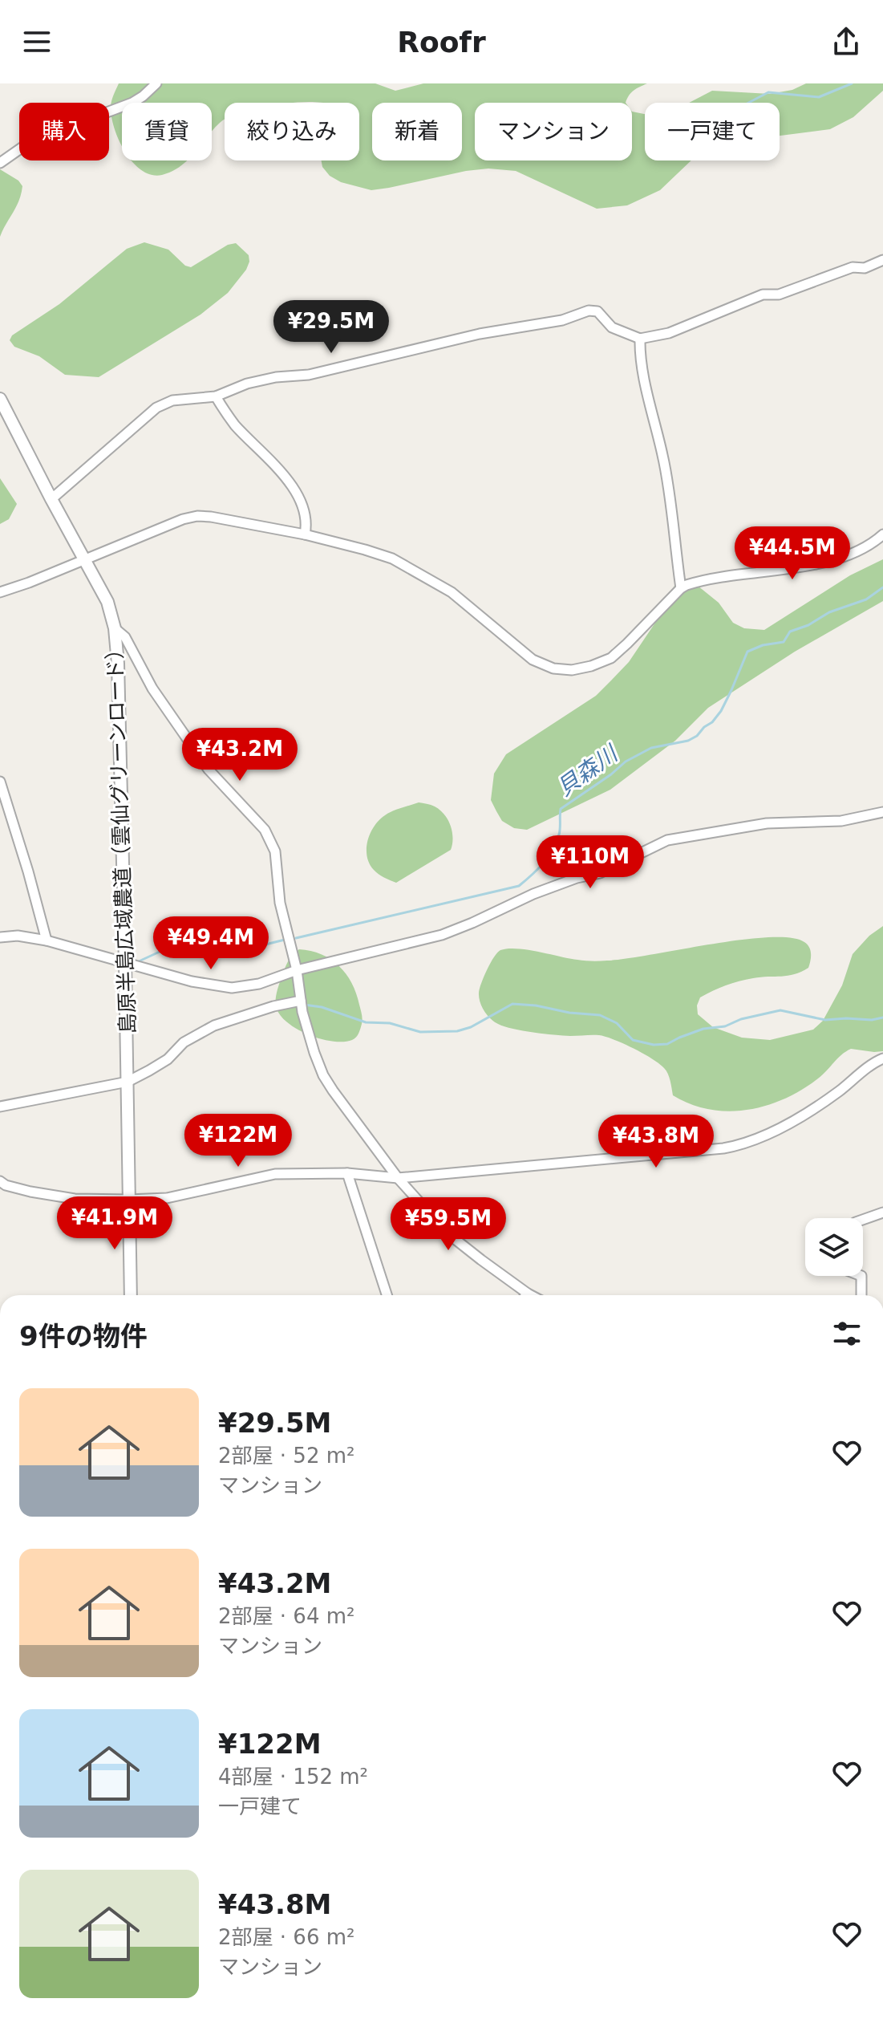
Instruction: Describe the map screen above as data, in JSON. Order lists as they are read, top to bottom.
{
  "streets": {
    "street": ["島原半島広域農道（雲仙グリーンロード）"]
  },
  "water": ["貝森川"],
  "page": {
    "header": "Roofr",
    "chip": [
      "購入",
      "賃貸",
      "絞り込み",
      "新着",
      "マンション",
      "一戸建て"
    ],
    "price": [
      "¥29.5M",
      "¥44.5M",
      "¥43.2M",
      "¥110M",
      "¥49.4M",
      "¥122M",
      "¥43.8M",
      "¥41.9M",
      "¥59.5M"
    ],
    "heading": "9件の物件",
    "list": [
      {
        "name": "¥29.5M",
        "note": "2部屋 · 52 m² · マンション"
      },
      {
        "name": "¥43.2M",
        "note": "2部屋 · 64 m² · マンション"
      },
      {
        "name": "¥122M",
        "note": "4部屋 · 152 m² · 一戸建て"
      },
      {
        "name": "¥43.8M",
        "note": "2部屋 · 66 m² · マンション"
      }
    ]
  }
}
